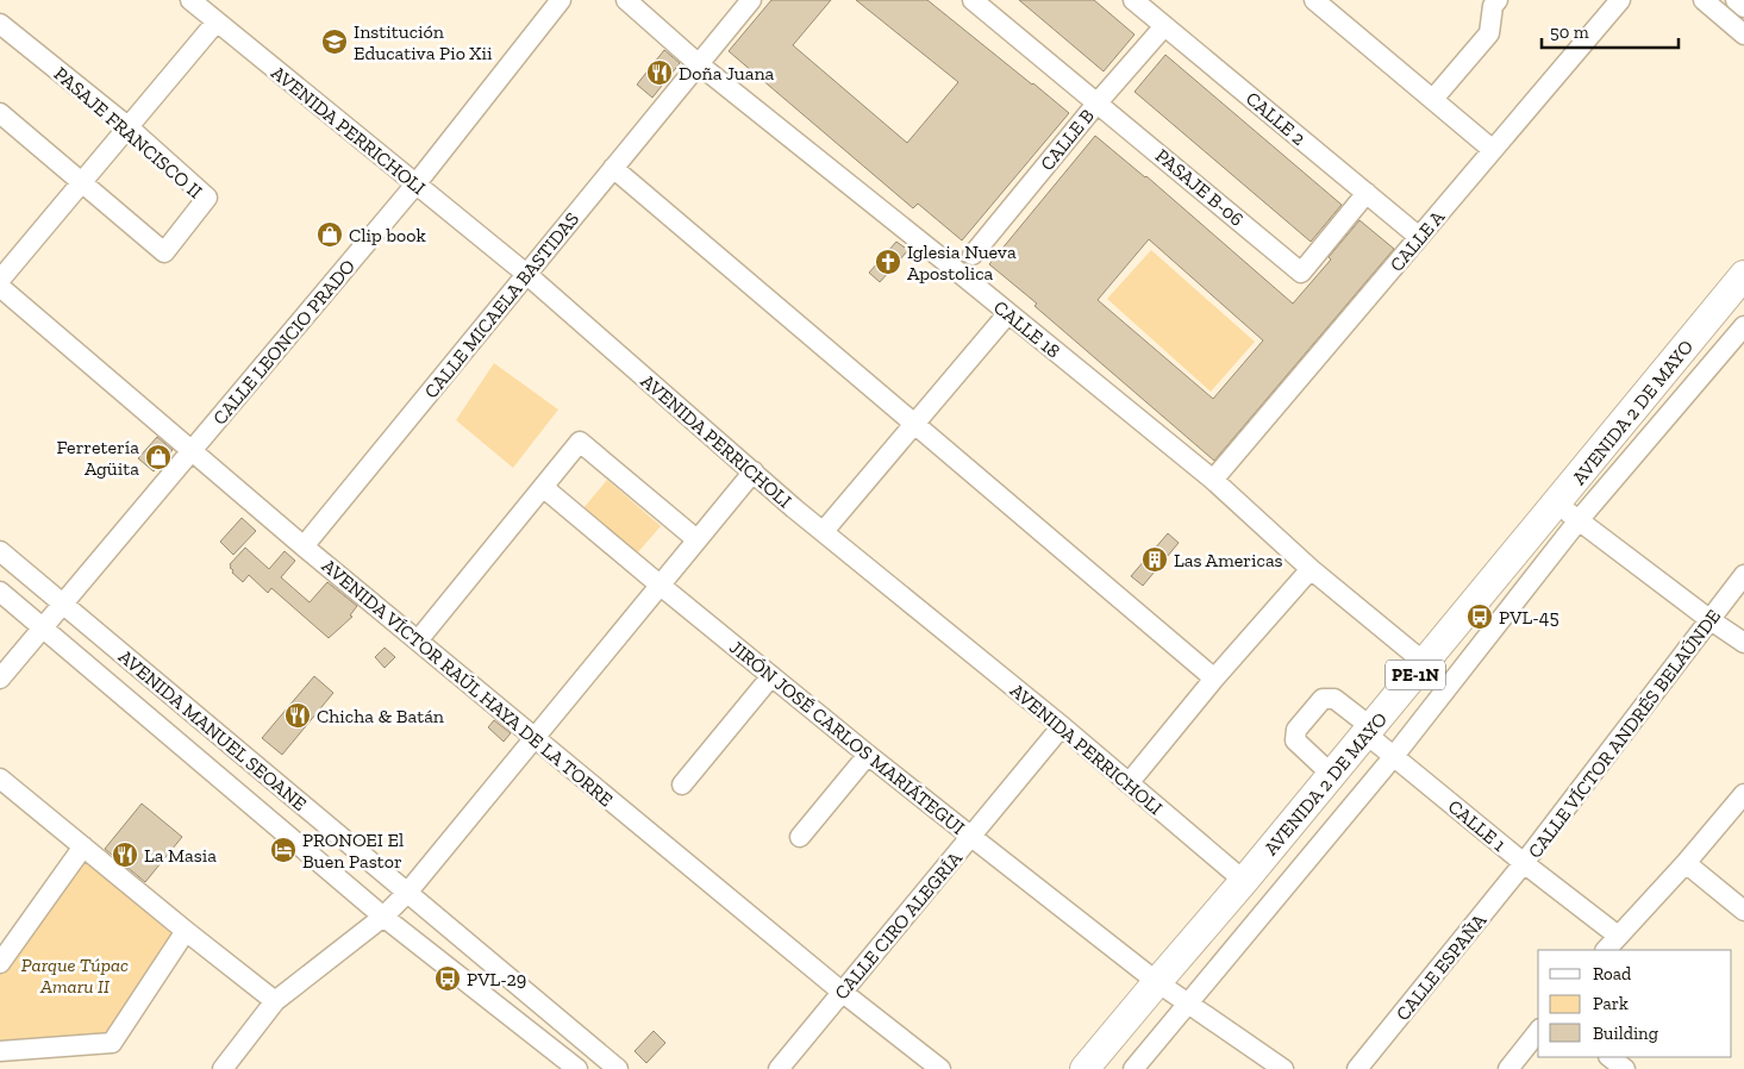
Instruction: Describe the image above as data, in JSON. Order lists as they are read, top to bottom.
{
  "streets": {
    "highway": ["AVENIDA 2 DE MAYO", "PE-1N"],
    "street": [
      "CALLE 2",
      "AVENIDA PERRICHOLI",
      "PASAJE FRANCISCO II",
      "CALLE B",
      "PASAJE B-06",
      "CALLE A",
      "CALLE MICAELA BASTIDAS",
      "CALLE 18",
      "CALLE LEONCIO PRADO",
      "AVENIDA VÍCTOR RAÚL HAYA DE LA TORRE",
      "AVENIDA MANUEL SEOANE",
      "CALLE VÍCTOR ANDRÉS BELAÚNDE",
      "JIRÓN JOSÉ CARLOS MARIÁTEGUI",
      "CALLE 1",
      "CALLE CIRO ALEGRÍA",
      "CALLE ESPAÑA"
    ]
  },
  "crossings": [
    ["CALLE 2", "CALLE B"],
    ["CALLE 2", "PASAJE B-06"],
    ["CALLE 2", "CALLE A"],
    ["AVENIDA PERRICHOLI", "CALLE MICAELA BASTIDAS"],
    ["AVENIDA PERRICHOLI", "CALLE LEONCIO PRADO"],
    ["AVENIDA PERRICHOLI", "AVENIDA 2 DE MAYO"],
    ["AVENIDA PERRICHOLI", "CALLE CIRO ALEGRÍA"],
    ["CALLE B", "PASAJE B-06"],
    ["CALLE A", "CALLE 18"],
    ["CALLE MICAELA BASTIDAS", "CALLE 18"],
    ["CALLE MICAELA BASTIDAS", "AVENIDA VÍCTOR RAÚL HAYA DE LA TORRE"],
    ["CALLE 18", "AVENIDA 2 DE MAYO"],
    ["CALLE LEONCIO PRADO", "AVENIDA VÍCTOR RAÚL HAYA DE LA TORRE"],
    ["CALLE LEONCIO PRADO", "AVENIDA MANUEL SEOANE"],
    ["AVENIDA 2 DE MAYO", "JIRÓN JOSÉ CARLOS MARIÁTEGUI"],
    ["AVENIDA 2 DE MAYO", "CALLE 1"],
    ["AVENIDA VÍCTOR RAÚL HAYA DE LA TORRE", "CALLE CIRO ALEGRÍA"],
    ["CALLE VÍCTOR ANDRÉS BELAÚNDE", "CALLE 1"],
    ["CALLE VÍCTOR ANDRÉS BELAÚNDE", "CALLE ESPAÑA"],
    ["JIRÓN JOSÉ CARLOS MARIÁTEGUI", "CALLE CIRO ALEGRÍA"],
    ["CALLE 1", "CALLE ESPAÑA"]
  ],
  "parks": ["Parque Túpac Amaru II"],
  "places": {
    "school or university": ["Institución Educativa Pio Xii"],
    "restaurant": ["Doña Juana", "Chicha & Batán", "La Masia"],
    "shop": ["Clip book", "Ferretería Agüita"],
    "church": ["Iglesia Nueva Apostolica"],
    "building": ["Las Americas"],
    "bus stop": ["PVL-45", "PVL-29"],
    "hotel": ["PRONOEI El Buen Pastor"]
  },
  "legend": ["Road", "Park", "Building"],
  "scale_bar": "50 m"
}
